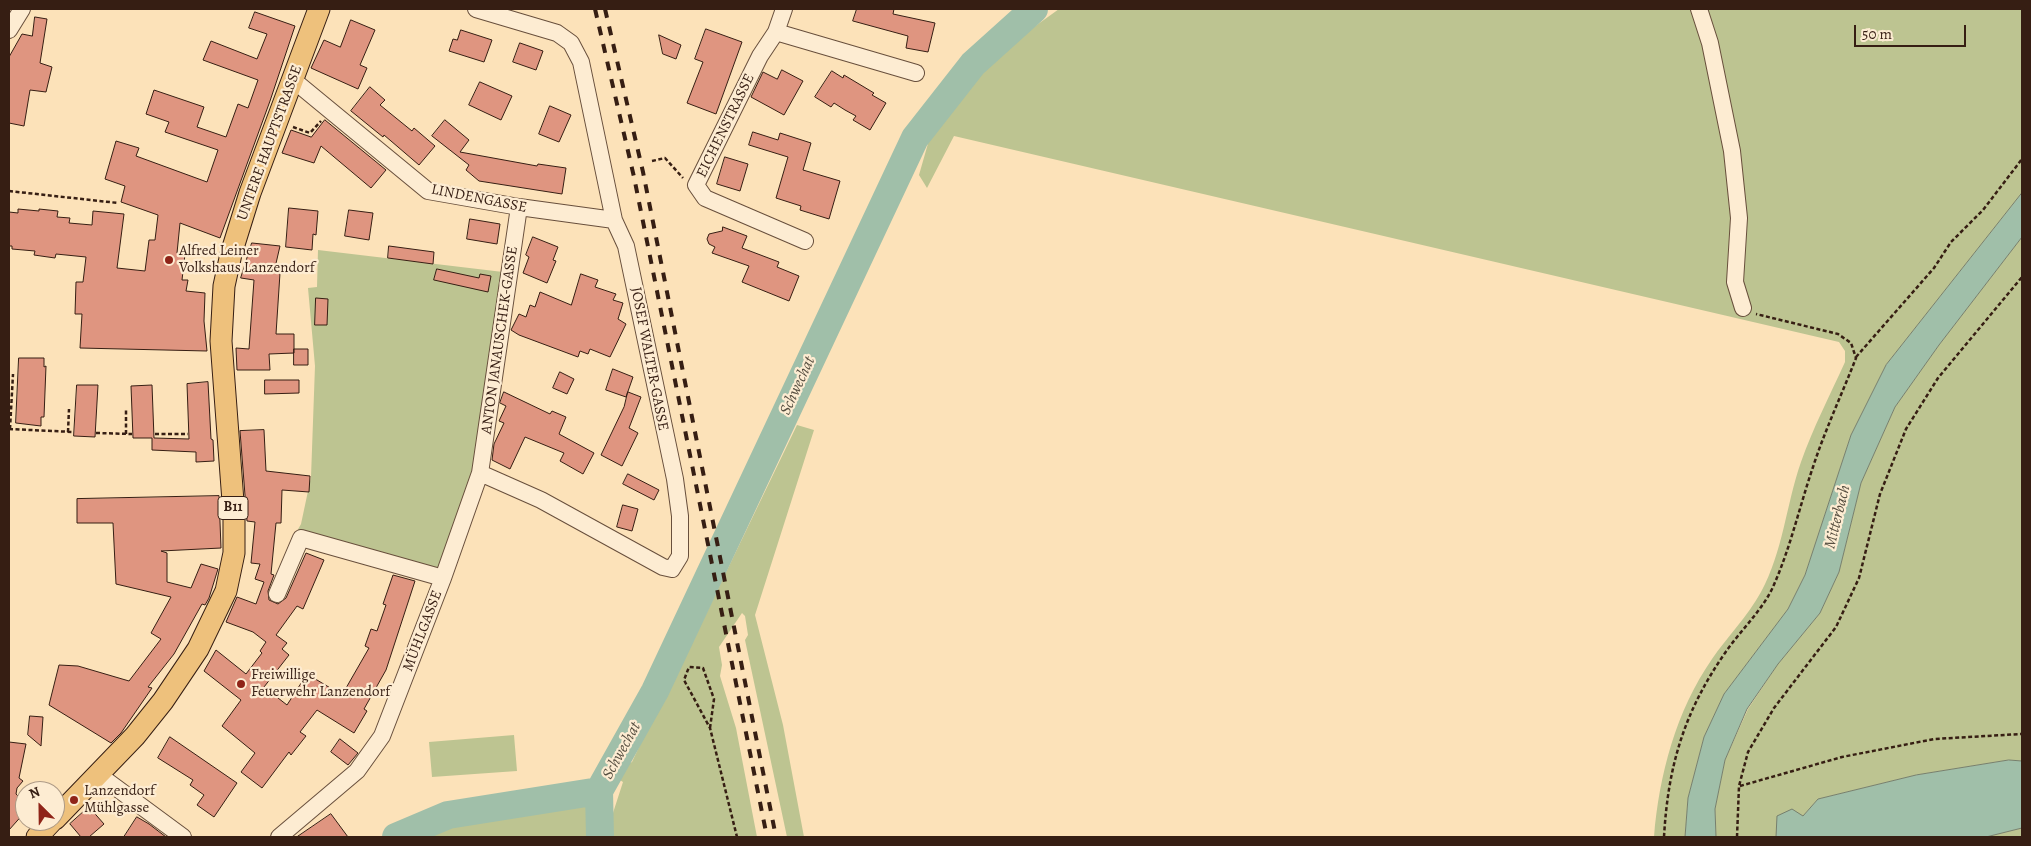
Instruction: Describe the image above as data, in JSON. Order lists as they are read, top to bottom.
{
  "streets": {
    "main road": ["UNTERE HAUPTSTRASSE", "B11"],
    "street": [
      "EICHENSTRASSE",
      "LINDENGASSE",
      "ANTON JANAUSCHEK-GASSE",
      "JOSEF WALTER-GASSE",
      "MÜHLGASSE"
    ]
  },
  "crossings": [
    ["UNTERE HAUPTSTRASSE", "LINDENGASSE"],
    ["LINDENGASSE", "ANTON JANAUSCHEK-GASSE"],
    ["LINDENGASSE", "JOSEF WALTER-GASSE"],
    ["ANTON JANAUSCHEK-GASSE", "JOSEF WALTER-GASSE"],
    ["ANTON JANAUSCHEK-GASSE", "MÜHLGASSE"],
    ["JOSEF WALTER-GASSE", "MÜHLGASSE"]
  ],
  "water": ["Schwechat", "Mitterbach"],
  "places": ["Alfred Leiner Volkshaus Lanzendorf", "Freiwillige Feuerwehr Lanzendorf", "Lanzendorf Mühlgasse"],
  "scale_bar": "50 m",
  "north": "top left"
}
